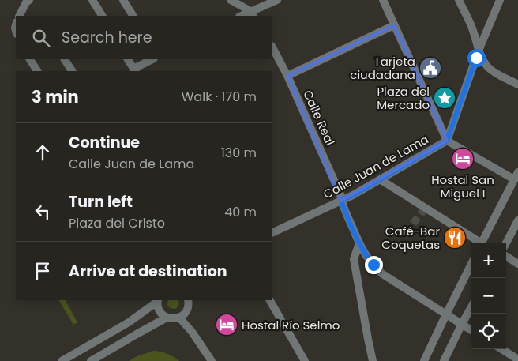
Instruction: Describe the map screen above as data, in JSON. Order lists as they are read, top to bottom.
{
  "streets": {
    "street": ["Calle Real", "Calle Juan de Lama"]
  },
  "crossings": [
    ["Calle Real", "Calle Juan de Lama"]
  ],
  "places": {
    "public building": ["Tarjeta ciudadana"],
    "place": ["Plaza del Mercado"],
    "hotel": ["Hostal San Miguel I", "Hostal Río Selmo"],
    "restaurant": ["Café-Bar Coquetas"]
  },
  "page": {
    "search": "Search here",
    "heading": ["3 min", "Walk · 170 m"],
    "list": [
      ["Continue", "Calle Juan de Lama", "130 m"],
      ["Turn left", "Plaza del Cristo", "40 m"],
      "Arrive at destination"
    ],
    "map_buttons": ["+", "−"]
  }
}
